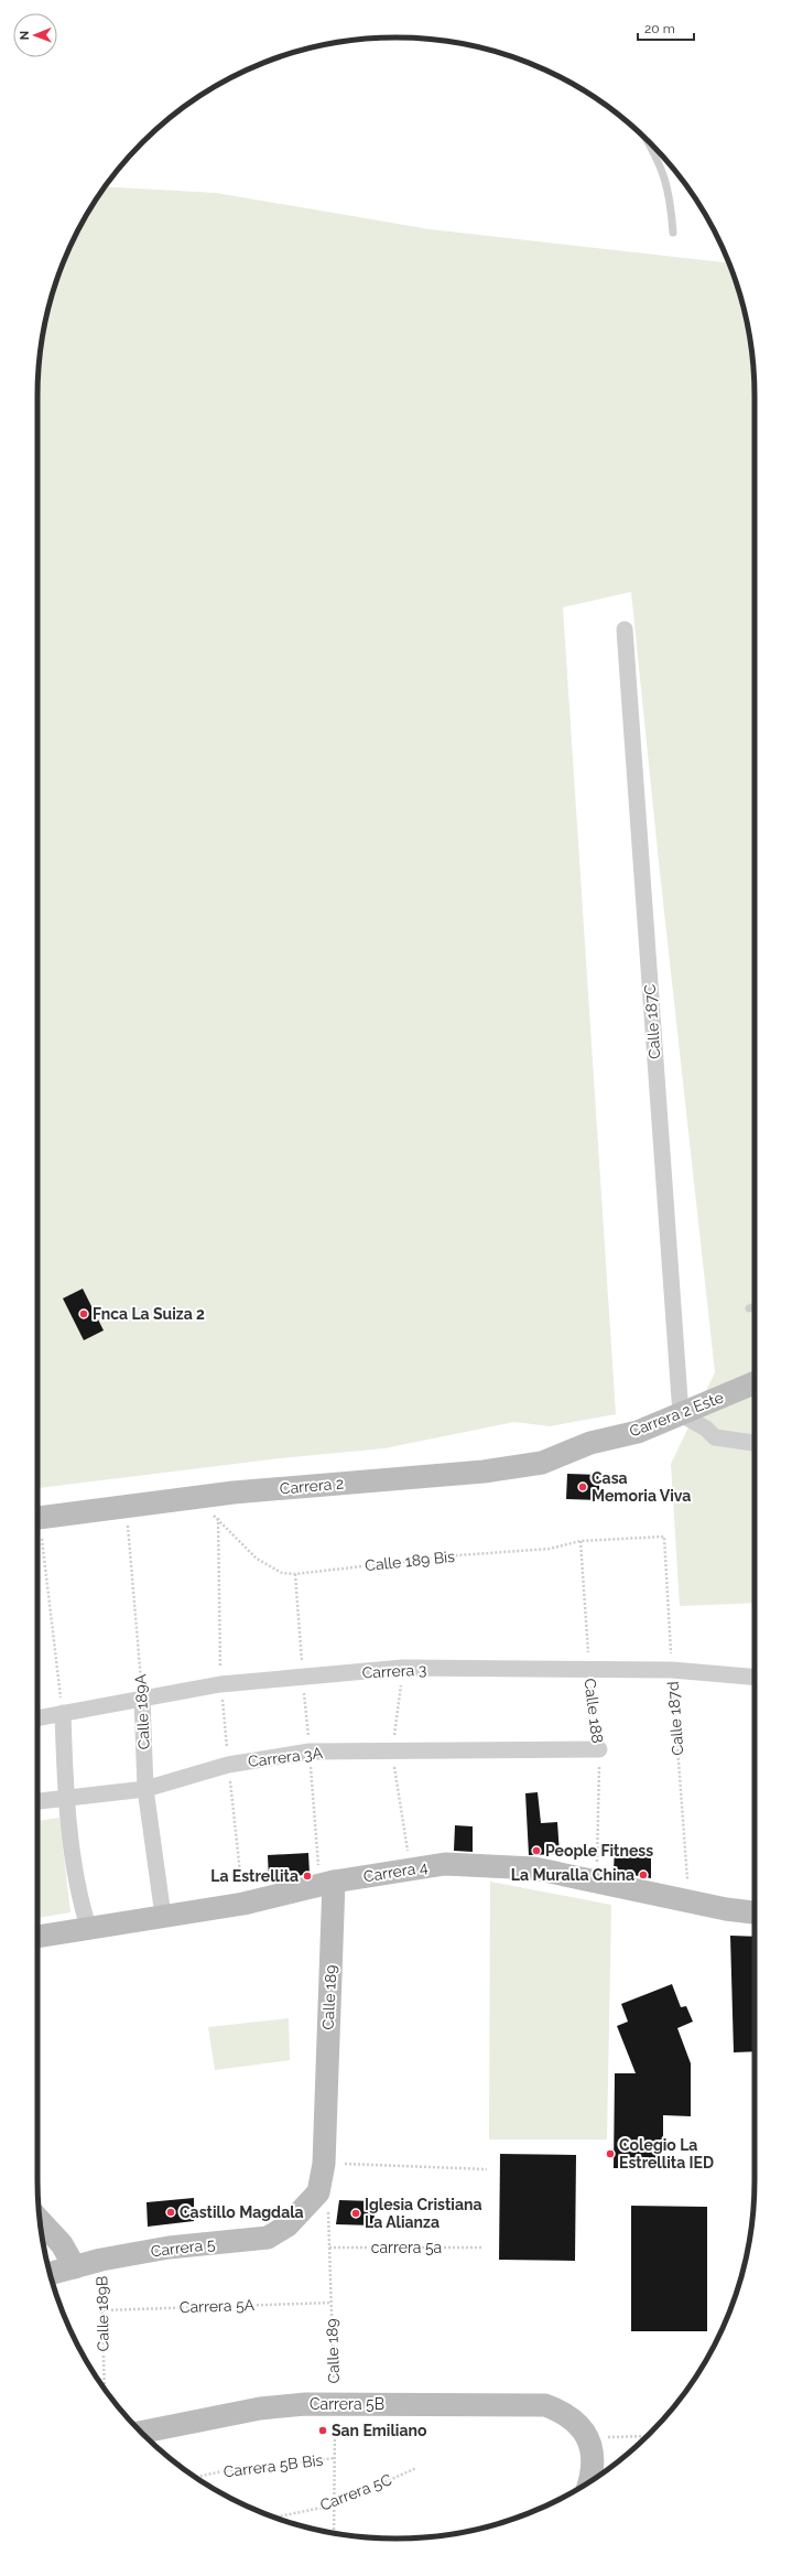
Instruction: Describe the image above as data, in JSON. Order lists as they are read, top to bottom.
{
  "streets": {
    "main road": [
      "Carrera 2 Este",
      "Carrera 2",
      "Carrera 4",
      "Calle 189",
      "Carrera 5",
      "Carrera 5B"
    ],
    "street": [
      "Calle 187C",
      "Carrera 3",
      "Calle 189A",
      "Carrera 3A"
    ],
    "path": [
      "Calle 189 Bis",
      "Calle 188",
      "Calle 187d",
      "carrera 5a",
      "Carrera 5A",
      "Calle 189B",
      "Carrera 5B Bis",
      "Carrera 5C"
    ]
  },
  "crossings": [
    ["Calle 187C", "Carrera 2 Este"],
    ["Carrera 2 Este", "Carrera 2"],
    ["Carrera 2", "Calle 189A"],
    ["Calle 189 Bis", "Calle 188"],
    ["Calle 189 Bis", "Calle 187d"],
    ["Carrera 3", "Calle 188"],
    ["Carrera 3", "Calle 189A"],
    ["Carrera 3", "Calle 187d"],
    ["Calle 188", "Carrera 3A"],
    ["Calle 188", "Carrera 4"],
    ["Calle 189A", "Carrera 3A"],
    ["Calle 189A", "Carrera 4"],
    ["Calle 187d", "Carrera 4"],
    ["Carrera 4", "Calle 189"],
    ["Calle 189", "Carrera 5"],
    ["Calle 189", "carrera 5a"],
    ["Calle 189", "Carrera 5A"],
    ["Calle 189", "Carrera 5B"],
    ["Calle 189", "Carrera 5B Bis"],
    ["Calle 189", "Carrera 5C"],
    ["Carrera 5", "Calle 189B"],
    ["Carrera 5A", "Calle 189B"]
  ],
  "places": [
    "Fnca La Suiza 2",
    "Casa Memoria Viva",
    "People Fitness",
    "La Muralla China",
    "La Estrellita",
    "Colegio La Estrellita IED",
    "Castillo Magdala",
    "Iglesia Cristiana La Alianza",
    "San Emiliano"
  ],
  "scale_bar": "20 m",
  "north": "left"
}
